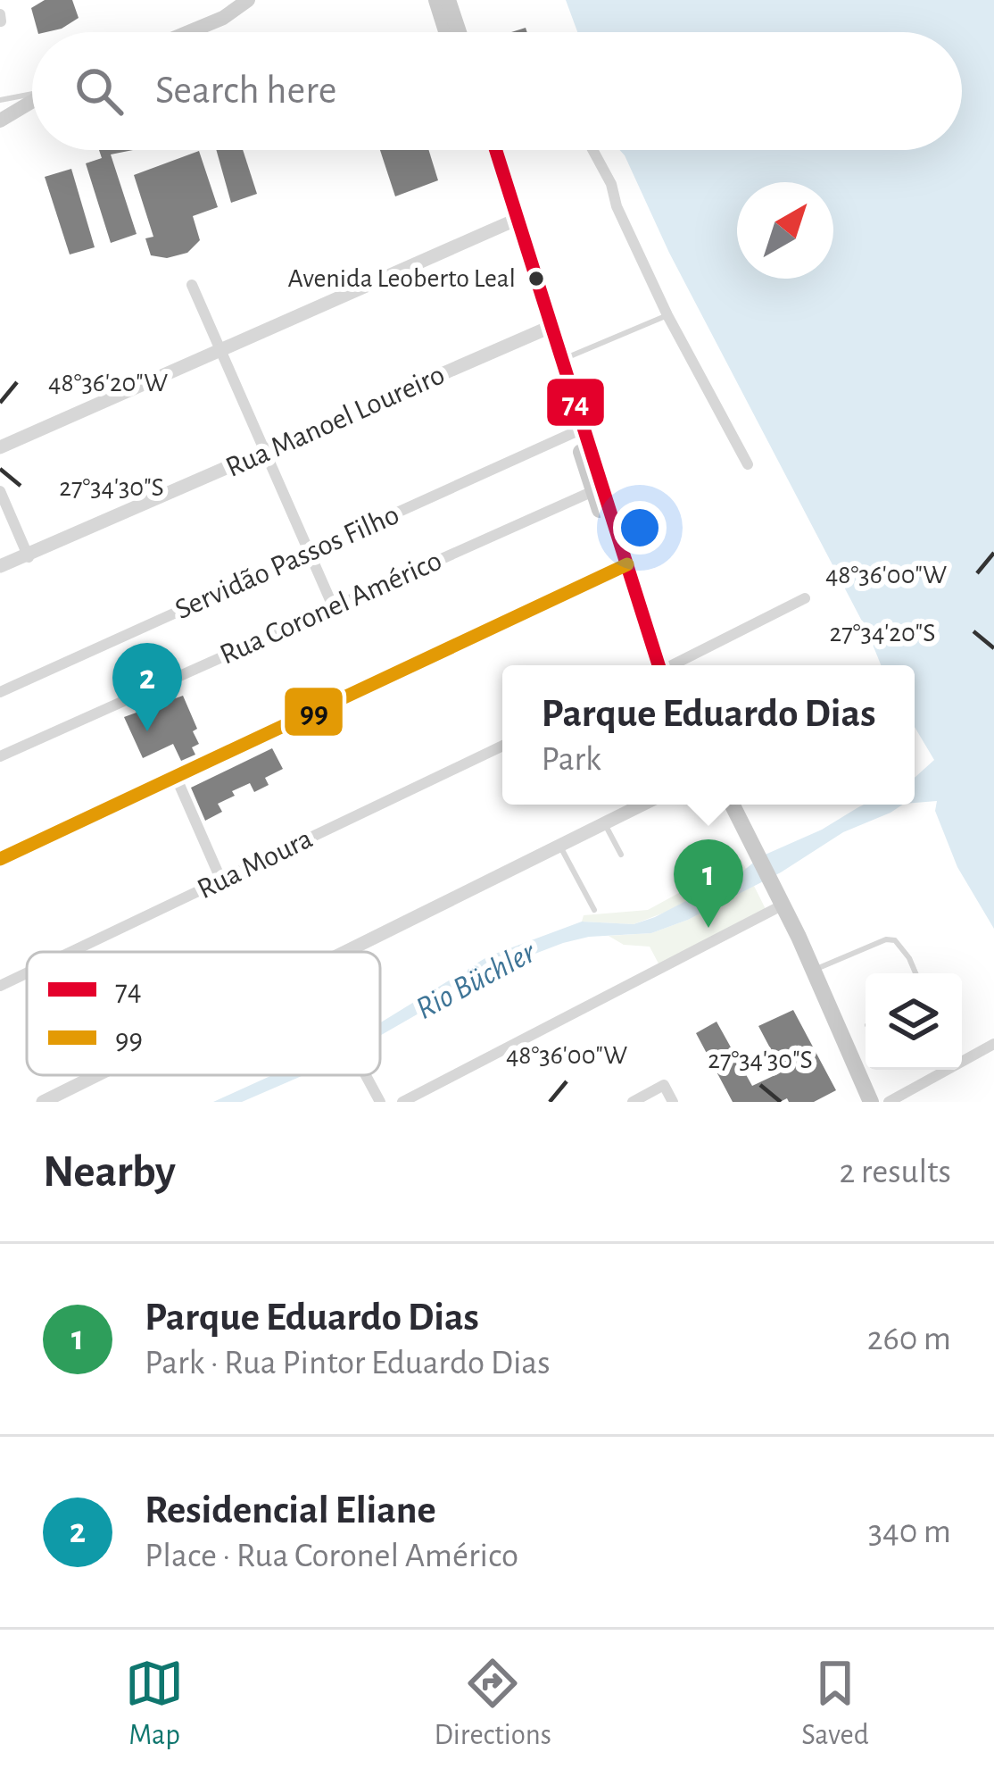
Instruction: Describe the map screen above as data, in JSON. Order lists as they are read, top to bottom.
{
  "streets": {
    "street": [
      "Rua Manoel Loureiro",
      "Servidão Passos Filho",
      "Rua Coronel Américo",
      "Rua Moura"
    ]
  },
  "water": ["Rio Büchler"],
  "places": ["Avenida Leoberto Leal"],
  "lines": ["transit line 74", "transit line 99"],
  "legend": ["74", "99"],
  "north": "top right",
  "page": {
    "search": "Search here",
    "pins": ["2", "1"],
    "popup": ["Parque Eduardo Dias", "Park"],
    "heading": ["Nearby", "2 results"],
    "list": [
      {
        "mark": "1",
        "name": "Parque Eduardo Dias",
        "note": "Park · Rua Pintor Eduardo Dias",
        "value": "260 m"
      },
      {
        "mark": "2",
        "name": "Residencial Eliane",
        "note": "Place · Rua Coronel Américo",
        "value": "340 m"
      }
    ],
    "nav": ["Map", "Directions", "Saved"]
  },
  "coordinates": [
    "48°36'20\"W",
    "27°34'30\"S",
    "48°36'00\"W",
    "27°34'20\"S"
  ]
}
